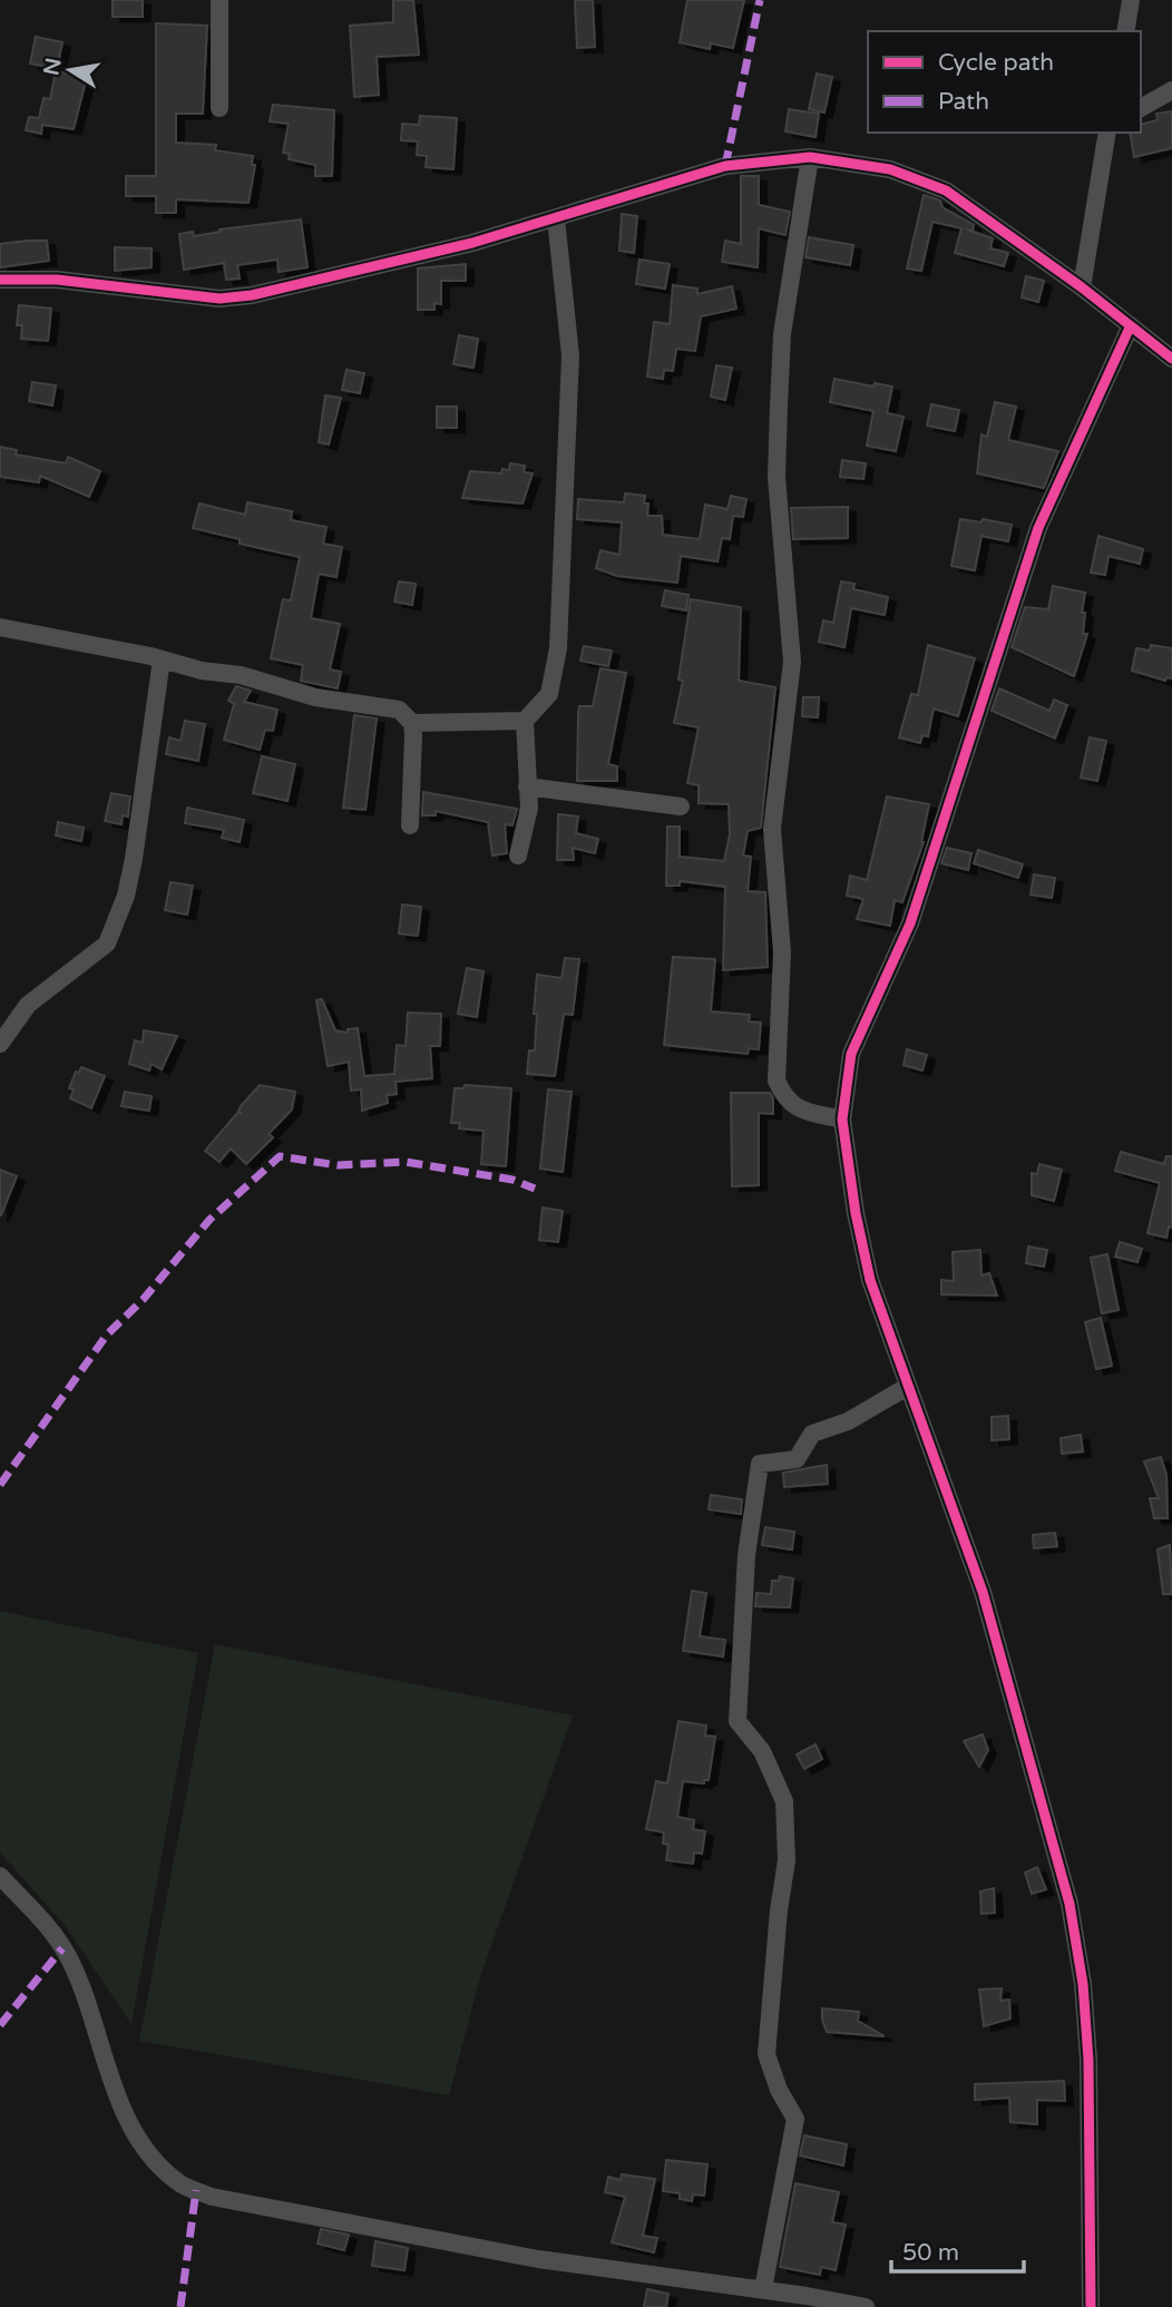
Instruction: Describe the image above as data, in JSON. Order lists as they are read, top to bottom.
{
  "legend": ["Cycle path", "Path"],
  "scale_bar": "50 m",
  "north": "left"
}
